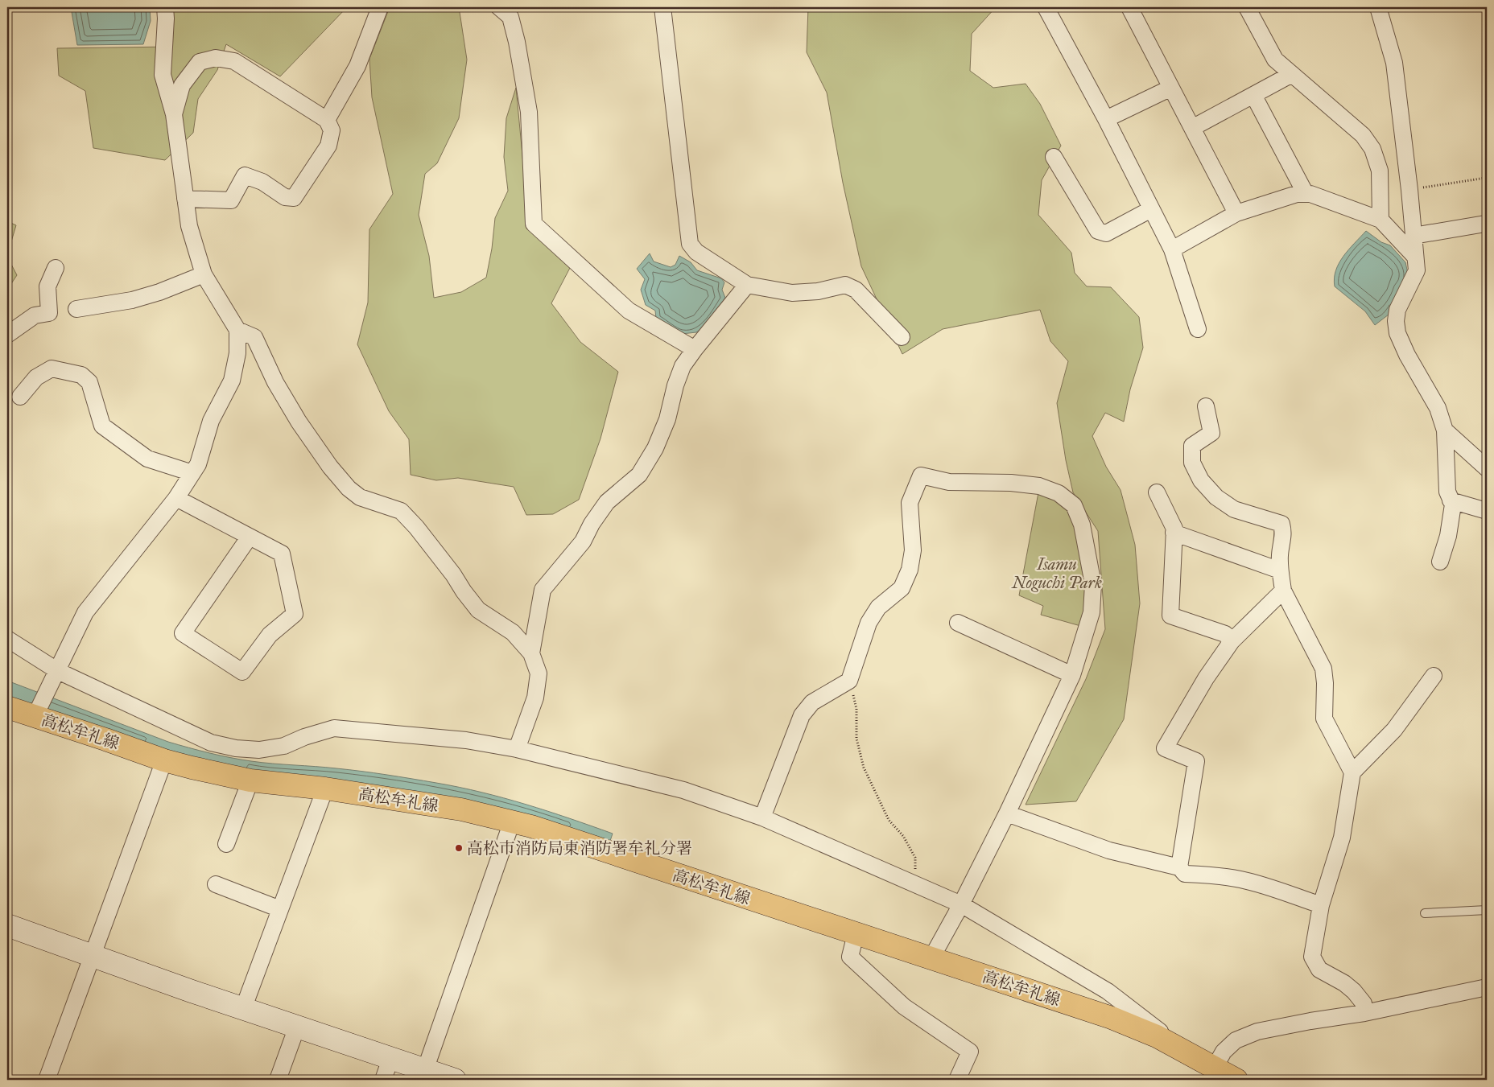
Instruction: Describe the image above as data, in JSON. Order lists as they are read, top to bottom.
{
  "streets": {
    "main road": ["高松牟礼線"]
  },
  "parks": ["Isamu Noguchi Park"],
  "places": ["高松市消防局東消防署牟礼分署"]
}
